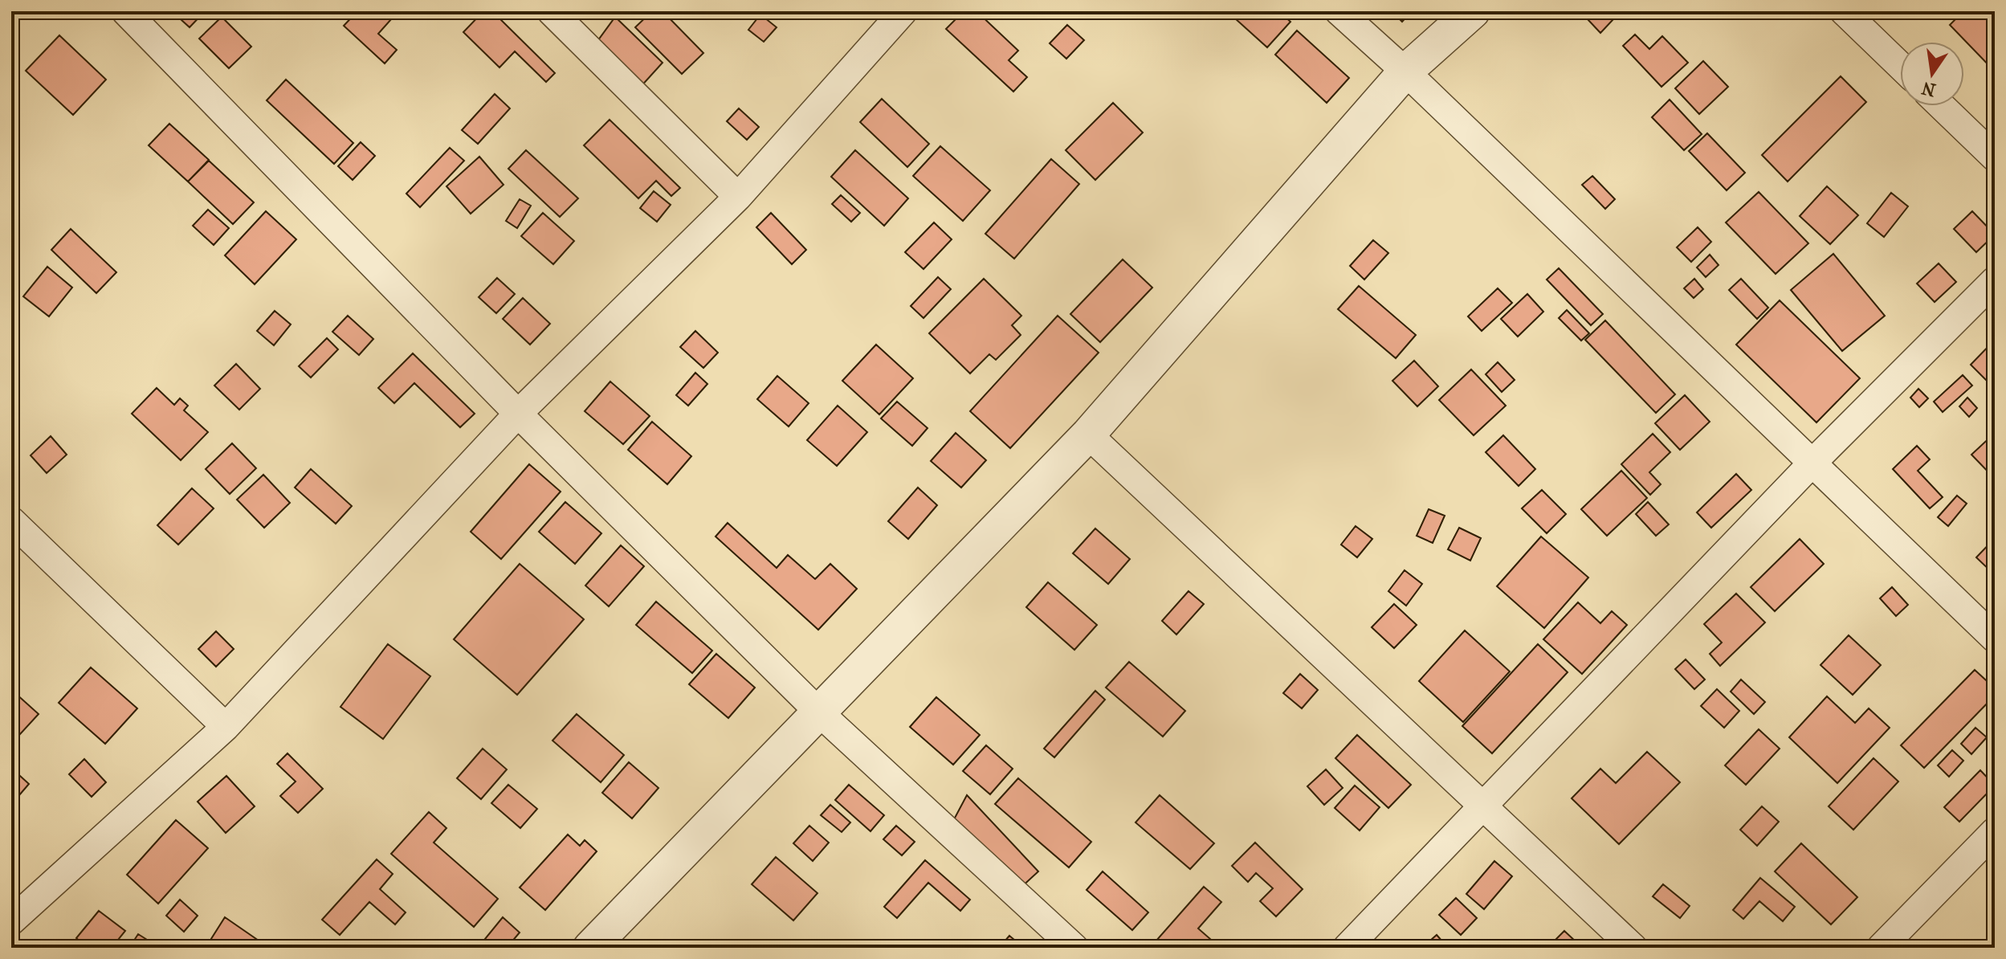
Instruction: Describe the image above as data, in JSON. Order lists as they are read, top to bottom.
{
  "north": "bottom"
}
